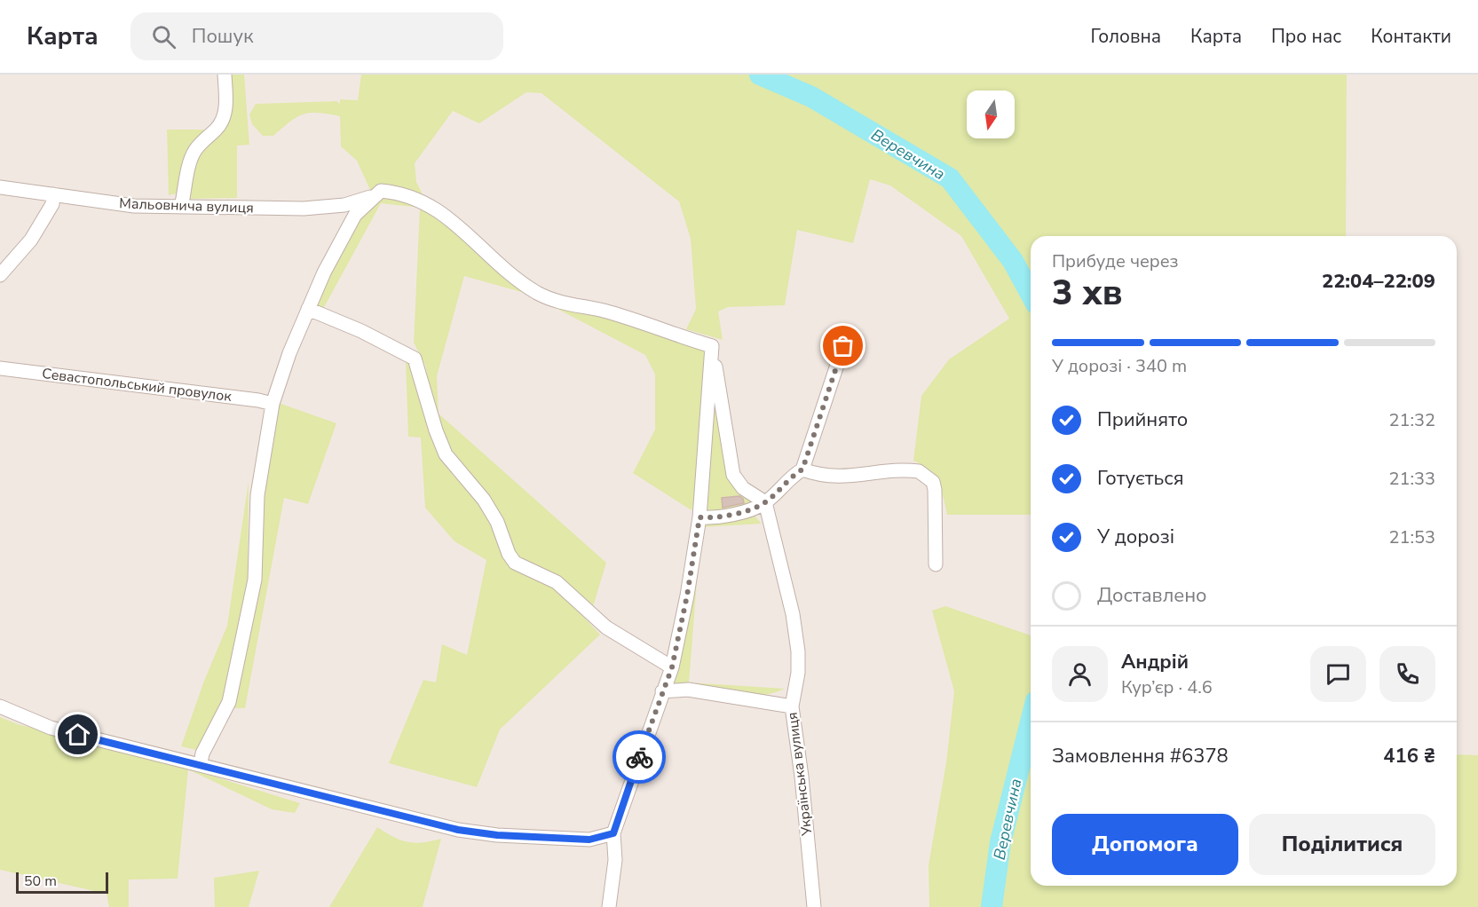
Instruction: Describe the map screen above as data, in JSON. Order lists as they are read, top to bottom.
{
  "streets": {
    "street": ["Мальовнича вулиця", "Севастопольський провулок", "Українська вулиця"]
  },
  "water": ["Веревчина"],
  "scale_bar": "50 m",
  "north": "bottom",
  "page": {
    "header": "Карта",
    "search": "Пошук",
    "nav": [
      "Головна",
      "Карта",
      "Про нас",
      "Контакти"
    ],
    "heading": ["3 хв", "Прибуде через", "22:04–22:09"],
    "panel": [
      "Андрій",
      "Кур’єр · 4.6",
      "Замовлення #6378",
      "416 ₴"
    ],
    "bar": "У дорозі · 340 m",
    "list": [
      ["Прийнято", "21:32"],
      ["Готується", "21:33"],
      ["У дорозі", "21:53"],
      "Доставлено"
    ],
    "buttons": ["Допомога", "Поділитися"],
    "scale": "50 m"
  }
}
